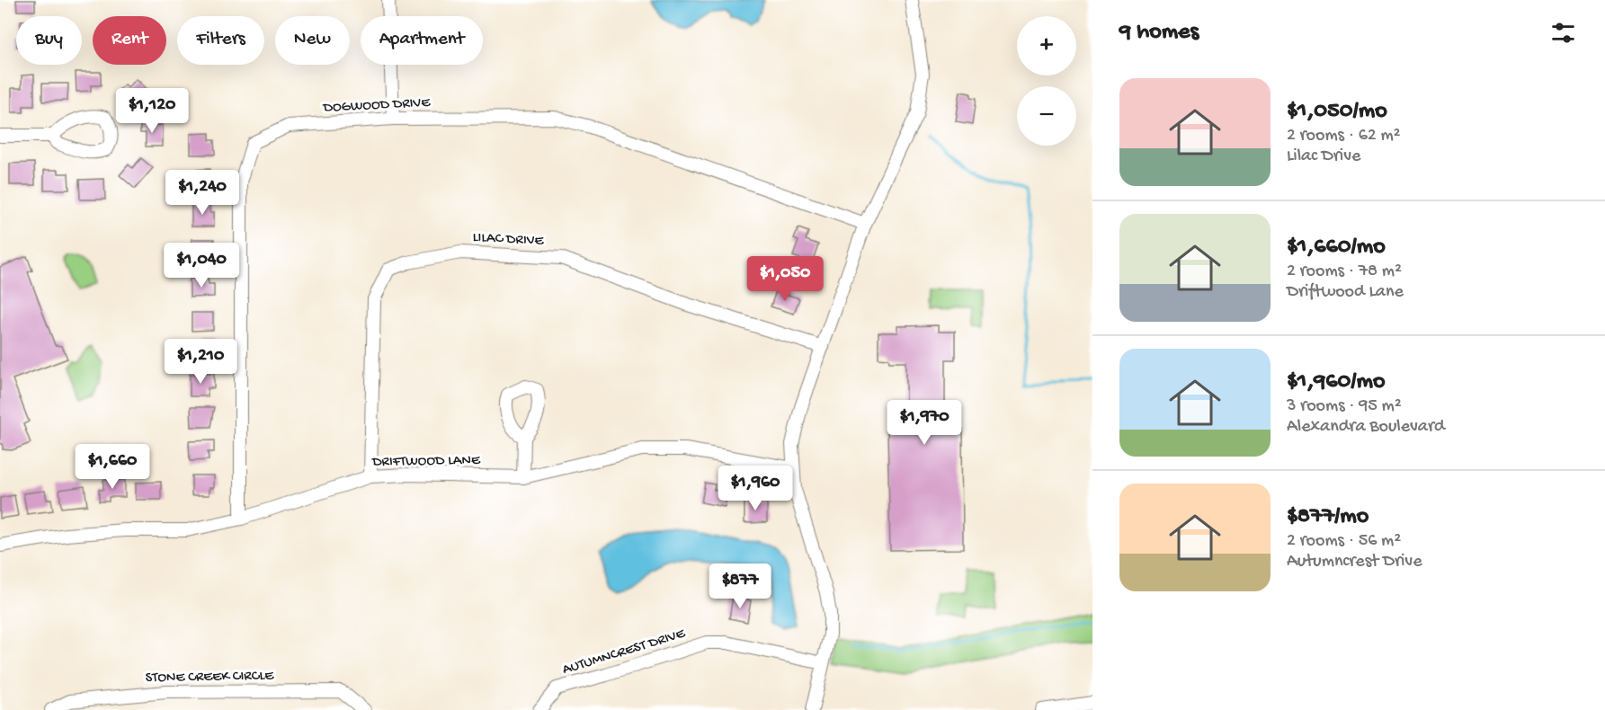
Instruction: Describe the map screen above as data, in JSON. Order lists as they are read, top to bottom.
{
  "streets": {
    "street": [
      "DOGWOOD DRIVE",
      "LILAC DRIVE",
      "DRIFTWOOD LANE",
      "AUTUMNCREST DRIVE",
      "STONE CREEK CIRCLE"
    ]
  },
  "crossings": [
    ["DOGWOOD DRIVE", "DRIFTWOOD LANE"],
    ["LILAC DRIVE", "DRIFTWOOD LANE"]
  ],
  "page": {
    "heading": "9 homes",
    "map_buttons": ["+", "−"],
    "chip": [
      "Buy",
      "Rent",
      "Filters",
      "New",
      "Apartment"
    ],
    "list": [
      {
        "name": "$1,050/mo",
        "note": "2 rooms · 62 m² · Lilac Drive"
      },
      {
        "name": "$1,660/mo",
        "note": "2 rooms · 78 m² · Driftwood Lane"
      },
      {
        "name": "$1,960/mo",
        "note": "3 rooms · 95 m² · Alexandra Boulevard"
      },
      {
        "name": "$877/mo",
        "note": "2 rooms · 56 m² · Autumncrest Drive"
      }
    ],
    "price": [
      "$1,120",
      "$1,240",
      "$1,040",
      "$1,050",
      "$1,210",
      "$1,970",
      "$1,660",
      "$1,960",
      "$877"
    ]
  }
}
